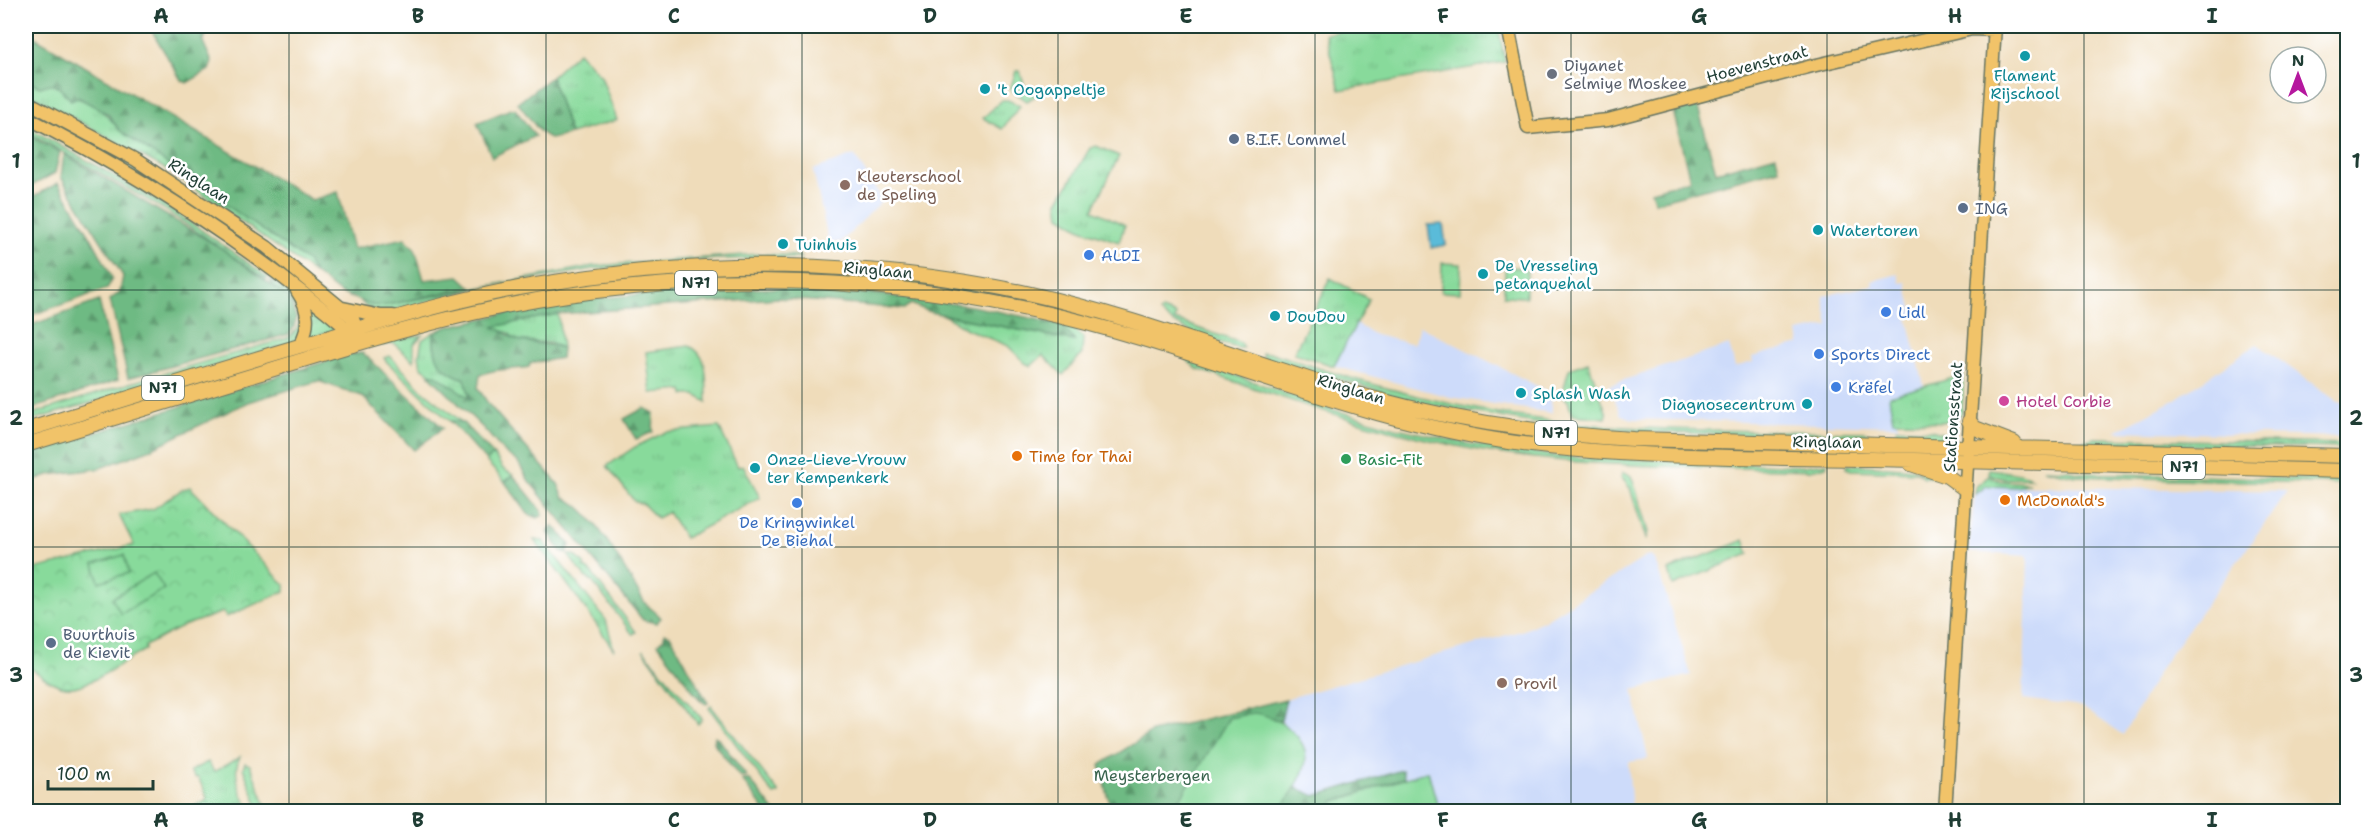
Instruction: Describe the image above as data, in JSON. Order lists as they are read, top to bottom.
{
  "streets": {
    "highway": ["Ringlaan", "N71"],
    "main road": ["Hoevenstraat", "Stationsstraat"]
  },
  "crossings": [
    ["Hoevenstraat", "Stationsstraat"],
    ["Ringlaan", "N71"],
    ["Ringlaan", "Stationsstraat"]
  ],
  "parks": ["Meysterbergen"],
  "places": [
    "Flament Rijschool",
    "Diyanet Selmiye Moskee",
    "'t Oogappeltje",
    "B.I.F. Lommel",
    "Kleuterschool de Speling",
    "ING",
    "Watertoren",
    "Tuinhuis",
    "ALDI",
    "De Vresseling petanquehal",
    "Lidl",
    "DouDou",
    "Sports Direct",
    "Krëfel",
    "Splash Wash",
    "Hotel Corbie",
    "Diagnosecentrum",
    "Time for Thai",
    "Basic-Fit",
    "Onze-Lieve-Vrouw ter Kempenkerk",
    "McDonald's",
    "De Kringwinkel De Biehal",
    "Buurthuis de Kievit",
    "Provil"
  ],
  "scale_bar": "100 m",
  "north": "top",
  "grid": {
    "columns": [
      "A",
      "B",
      "C",
      "D",
      "E",
      "F",
      "G",
      "H",
      "I"
    ],
    "rows": ["1", "2", "3"]
  }
}
